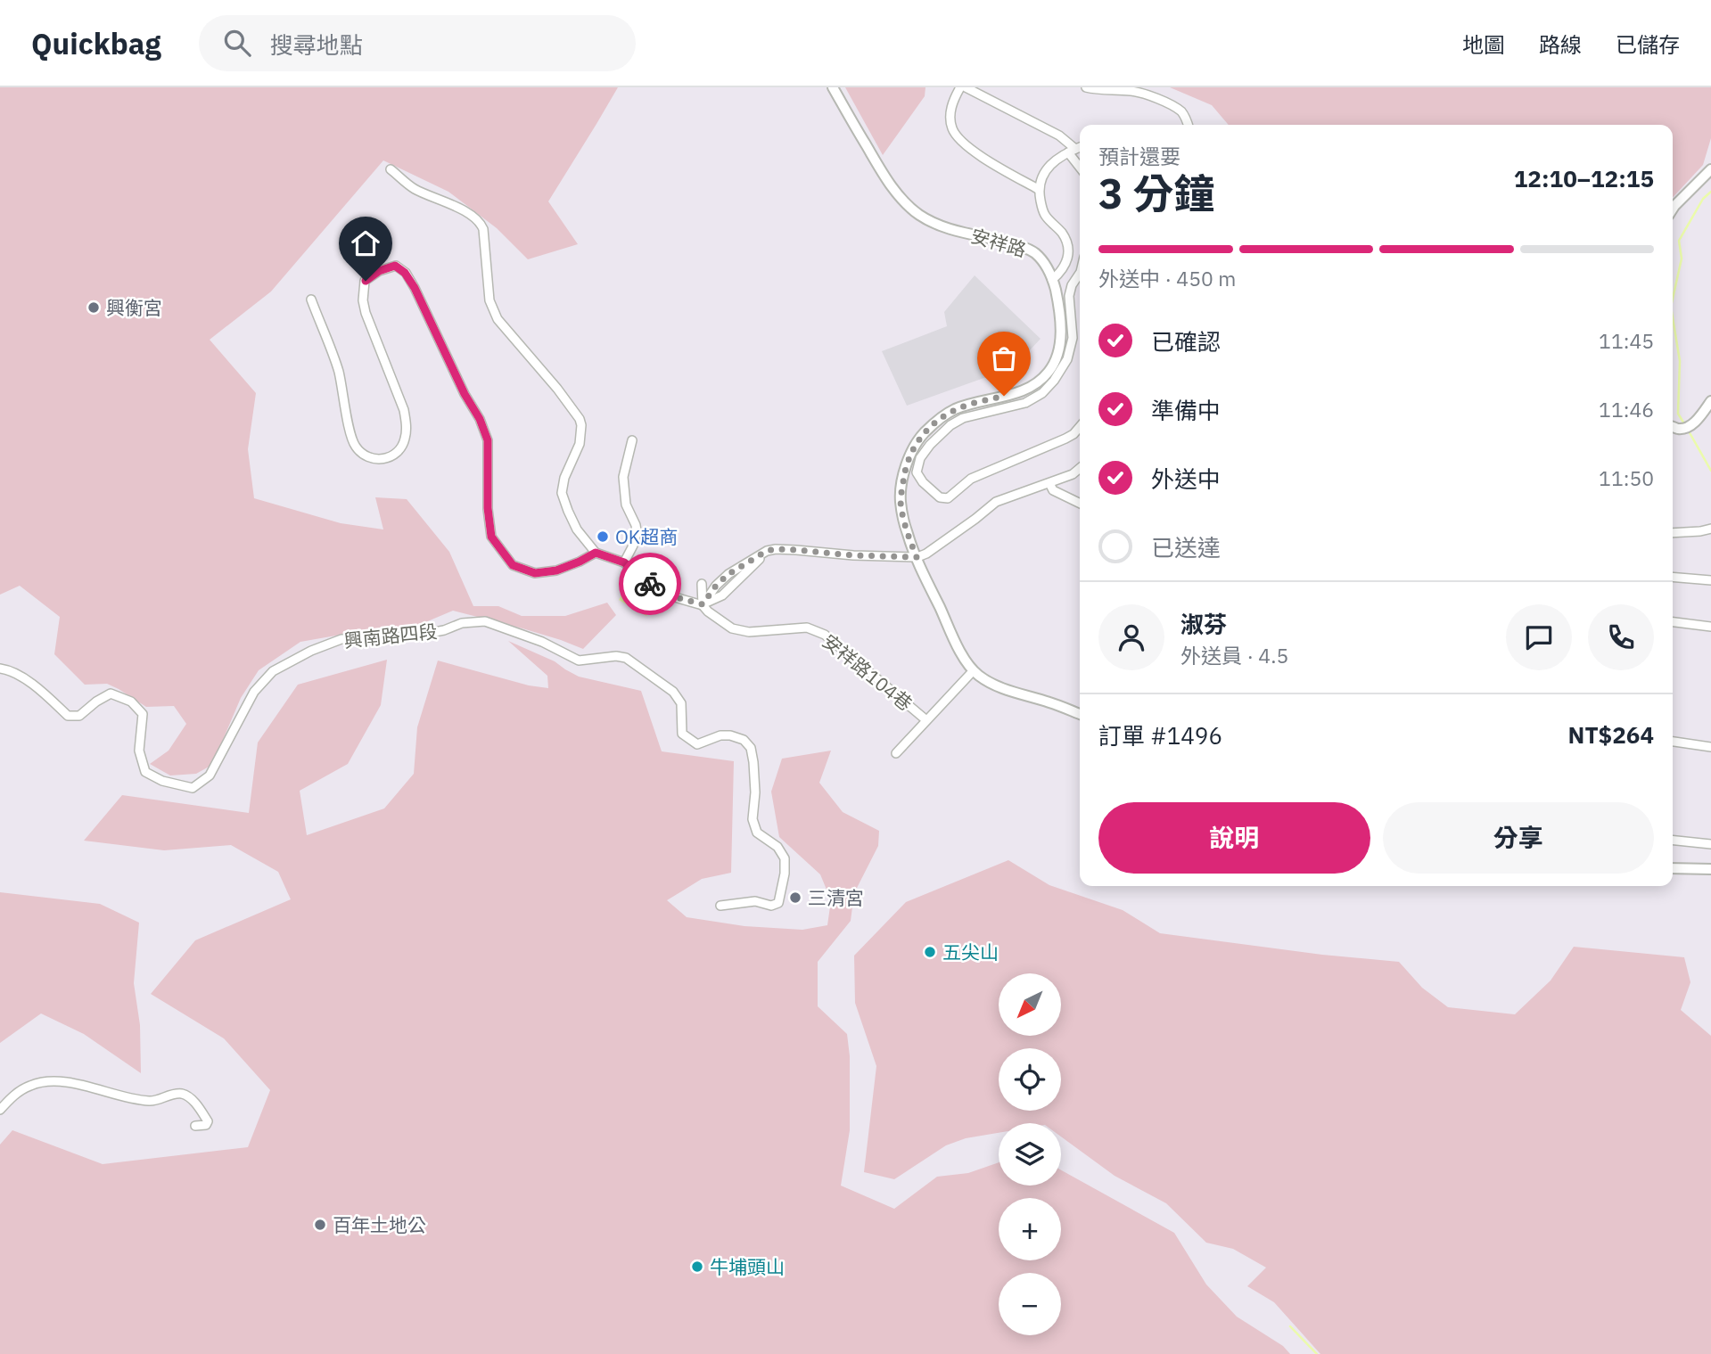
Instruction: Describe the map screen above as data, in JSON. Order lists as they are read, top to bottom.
{
  "streets": {
    "street": ["安祥路", "興南路四段", "安祥路104巷"]
  },
  "crossings": [
    ["安祥路", "安祥路104巷"]
  ],
  "places": [
    "興衡宮",
    "OK超商",
    "三清宮",
    "五尖山",
    "百年土地公",
    "牛埔頭山"
  ],
  "north": "bottom left",
  "page": {
    "header": "Quickbag",
    "search": "搜尋地點",
    "nav": ["地圖", "路線", "已儲存"],
    "heading": ["3 分鐘", "預計還要", "12:10–12:15"],
    "panel": [
      "淑芬",
      "外送員 · 4.5",
      "訂單 #1496",
      "NT$264"
    ],
    "bar": "外送中 · 450 m",
    "list": [
      ["已確認", "11:45"],
      ["準備中", "11:46"],
      ["外送中", "11:50"],
      "已送達"
    ],
    "buttons": ["說明", "分享"],
    "map_buttons": ["+", "−"]
  }
}
